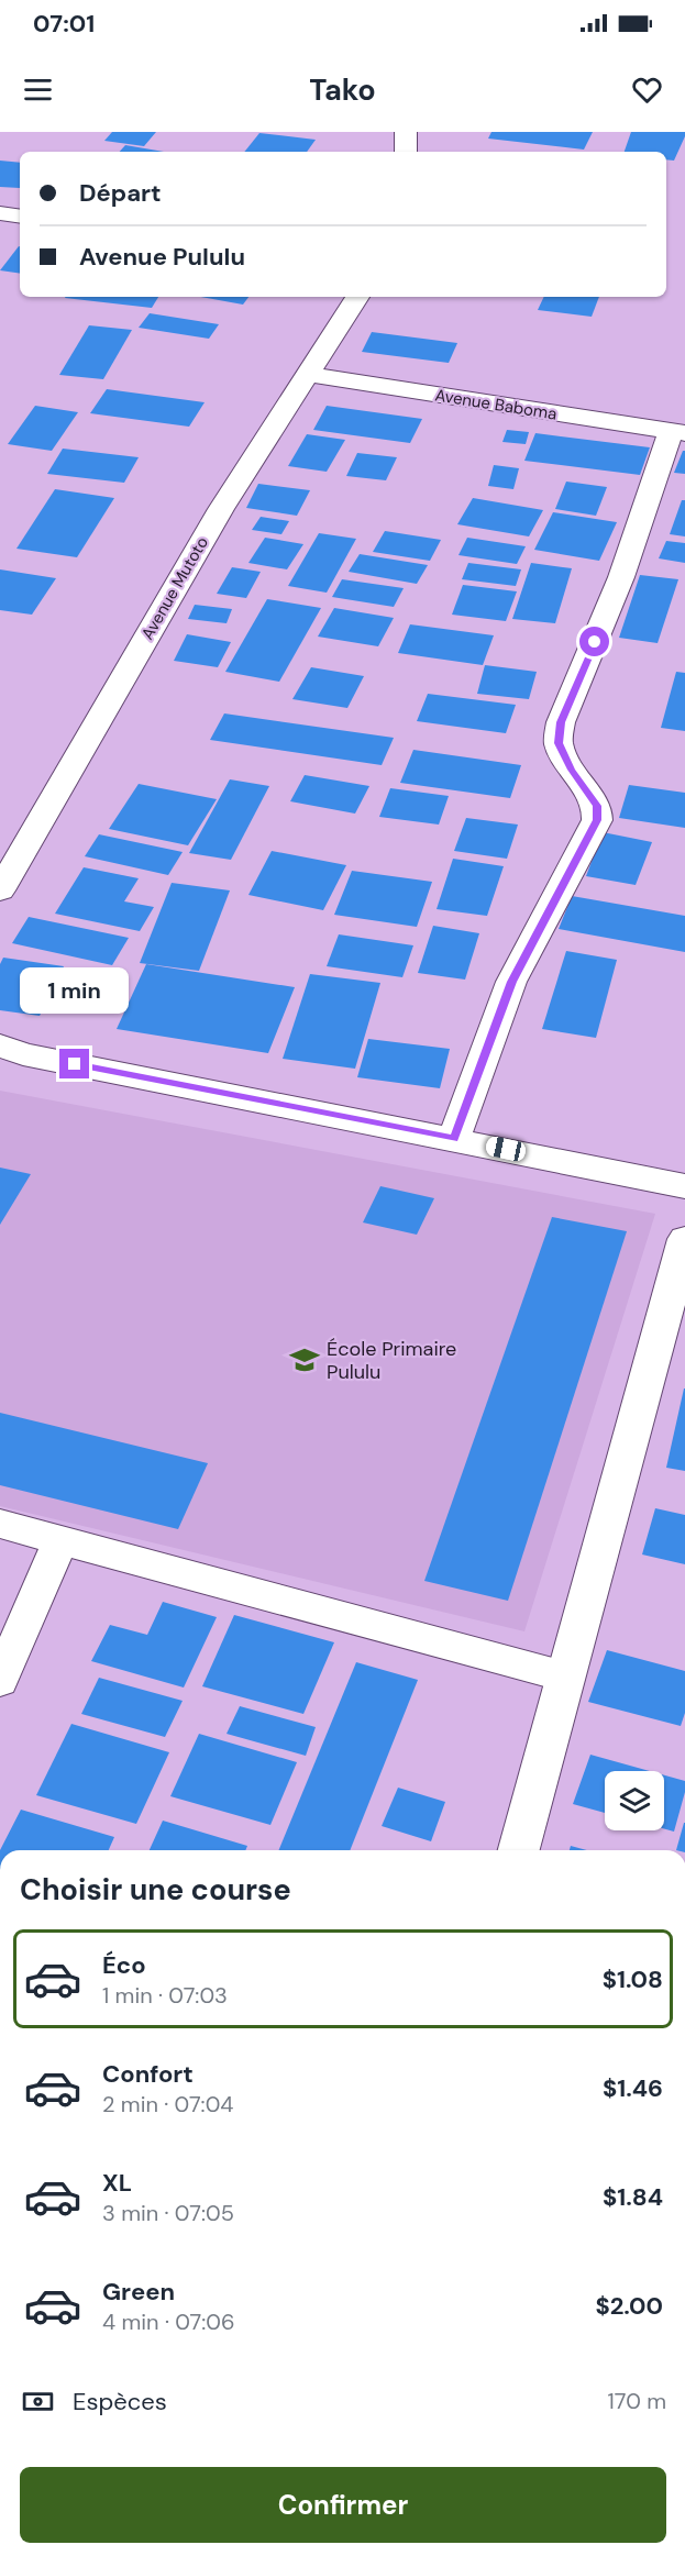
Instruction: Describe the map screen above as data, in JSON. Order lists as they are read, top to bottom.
{
  "streets": {
    "street": ["Avenue Baboma", "Avenue Mutoto"]
  },
  "crossings": [
    ["Avenue Baboma", "Avenue Mutoto"]
  ],
  "places": {
    "school or university": ["École Primaire Pululu"]
  },
  "page": {
    "status": "07:01",
    "header": "Tako",
    "banner": ["Départ", "Avenue Pululu"],
    "bubble": "1 min",
    "heading": "Choisir une course",
    "list": [
      {
        "name": "Éco",
        "note": "1 min · 07:03",
        "value": "$1.08"
      },
      {
        "name": "Confort",
        "note": "2 min · 07:04",
        "value": "$1.46"
      },
      {
        "name": "XL",
        "note": "3 min · 07:05",
        "value": "$1.84"
      },
      {
        "name": "Green",
        "note": "4 min · 07:06",
        "value": "$2.00"
      }
    ],
    "pay": ["Espèces", "170 m"],
    "buttons": "Confirmer"
  }
}
